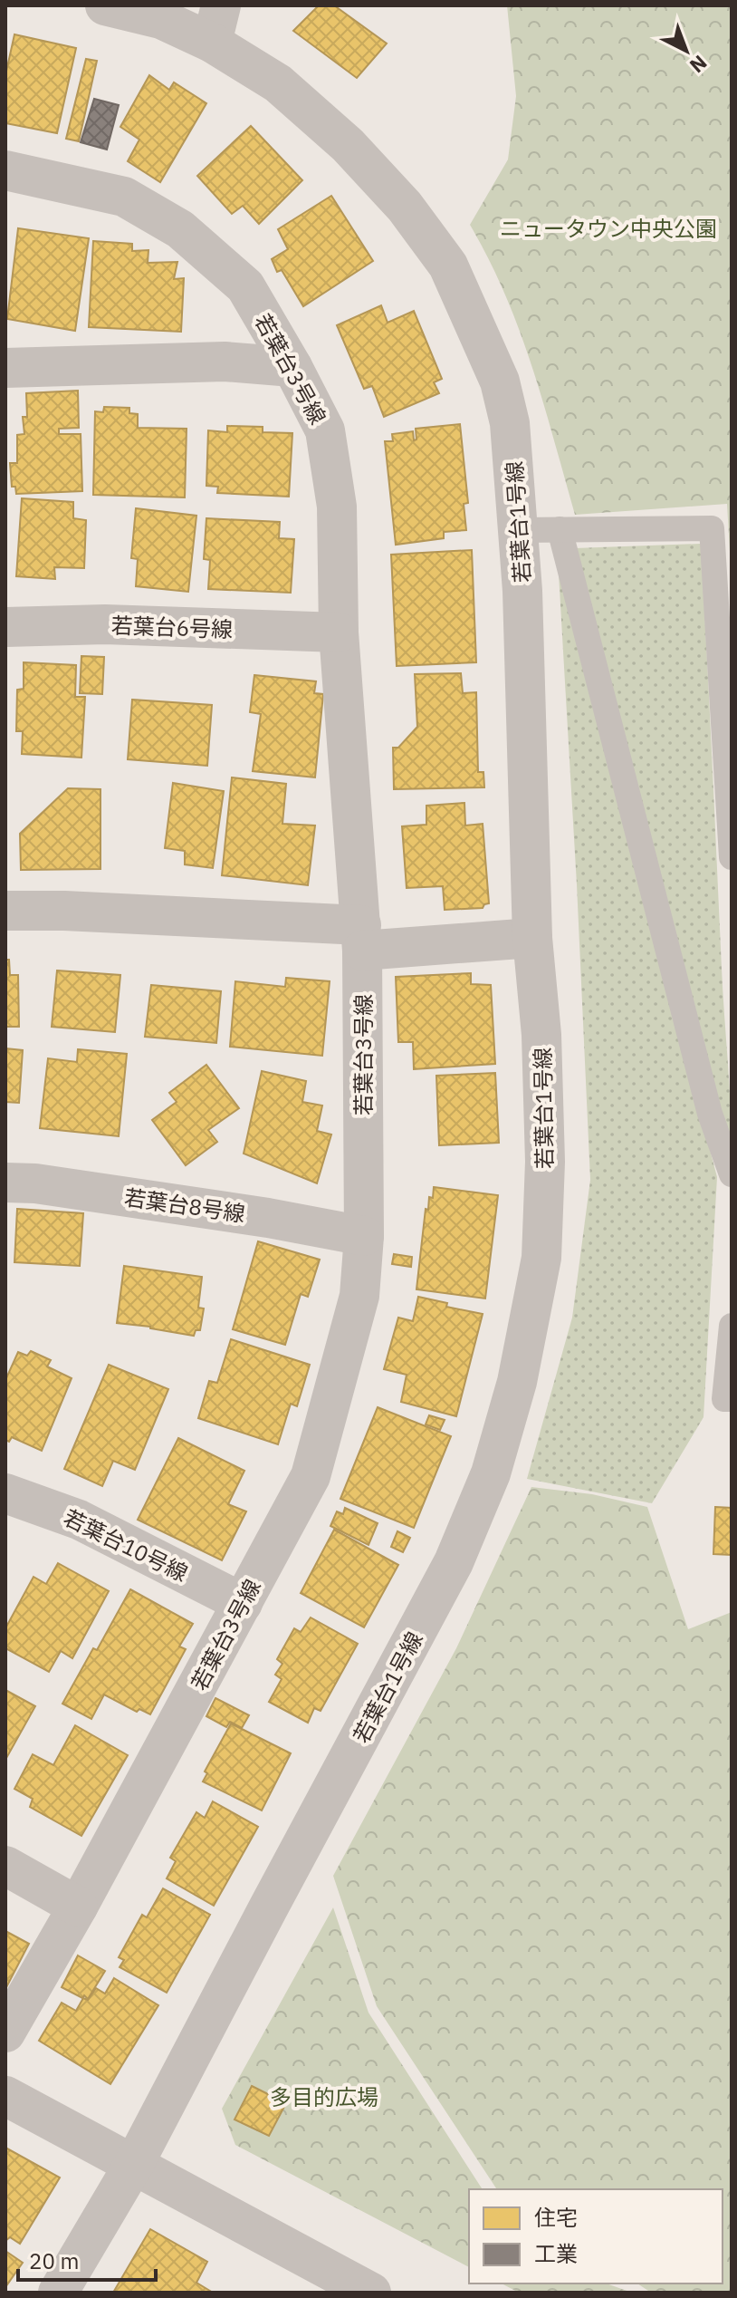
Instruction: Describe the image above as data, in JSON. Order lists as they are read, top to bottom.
{
  "streets": {
    "street": [
      "若葉台3号線",
      "若葉台1号線",
      "若葉台6号線",
      "若葉台8号線",
      "若葉台10号線"
    ]
  },
  "crossings": [
    ["若葉台3号線", "若葉台6号線"],
    ["若葉台3号線", "若葉台8号線"],
    ["若葉台3号線", "若葉台10号線"]
  ],
  "parks": ["ニュータウン中央公園", "多目的広場"],
  "legend": ["住宅", "工業"],
  "scale_bar": "20 m",
  "north": "bottom right"
}
